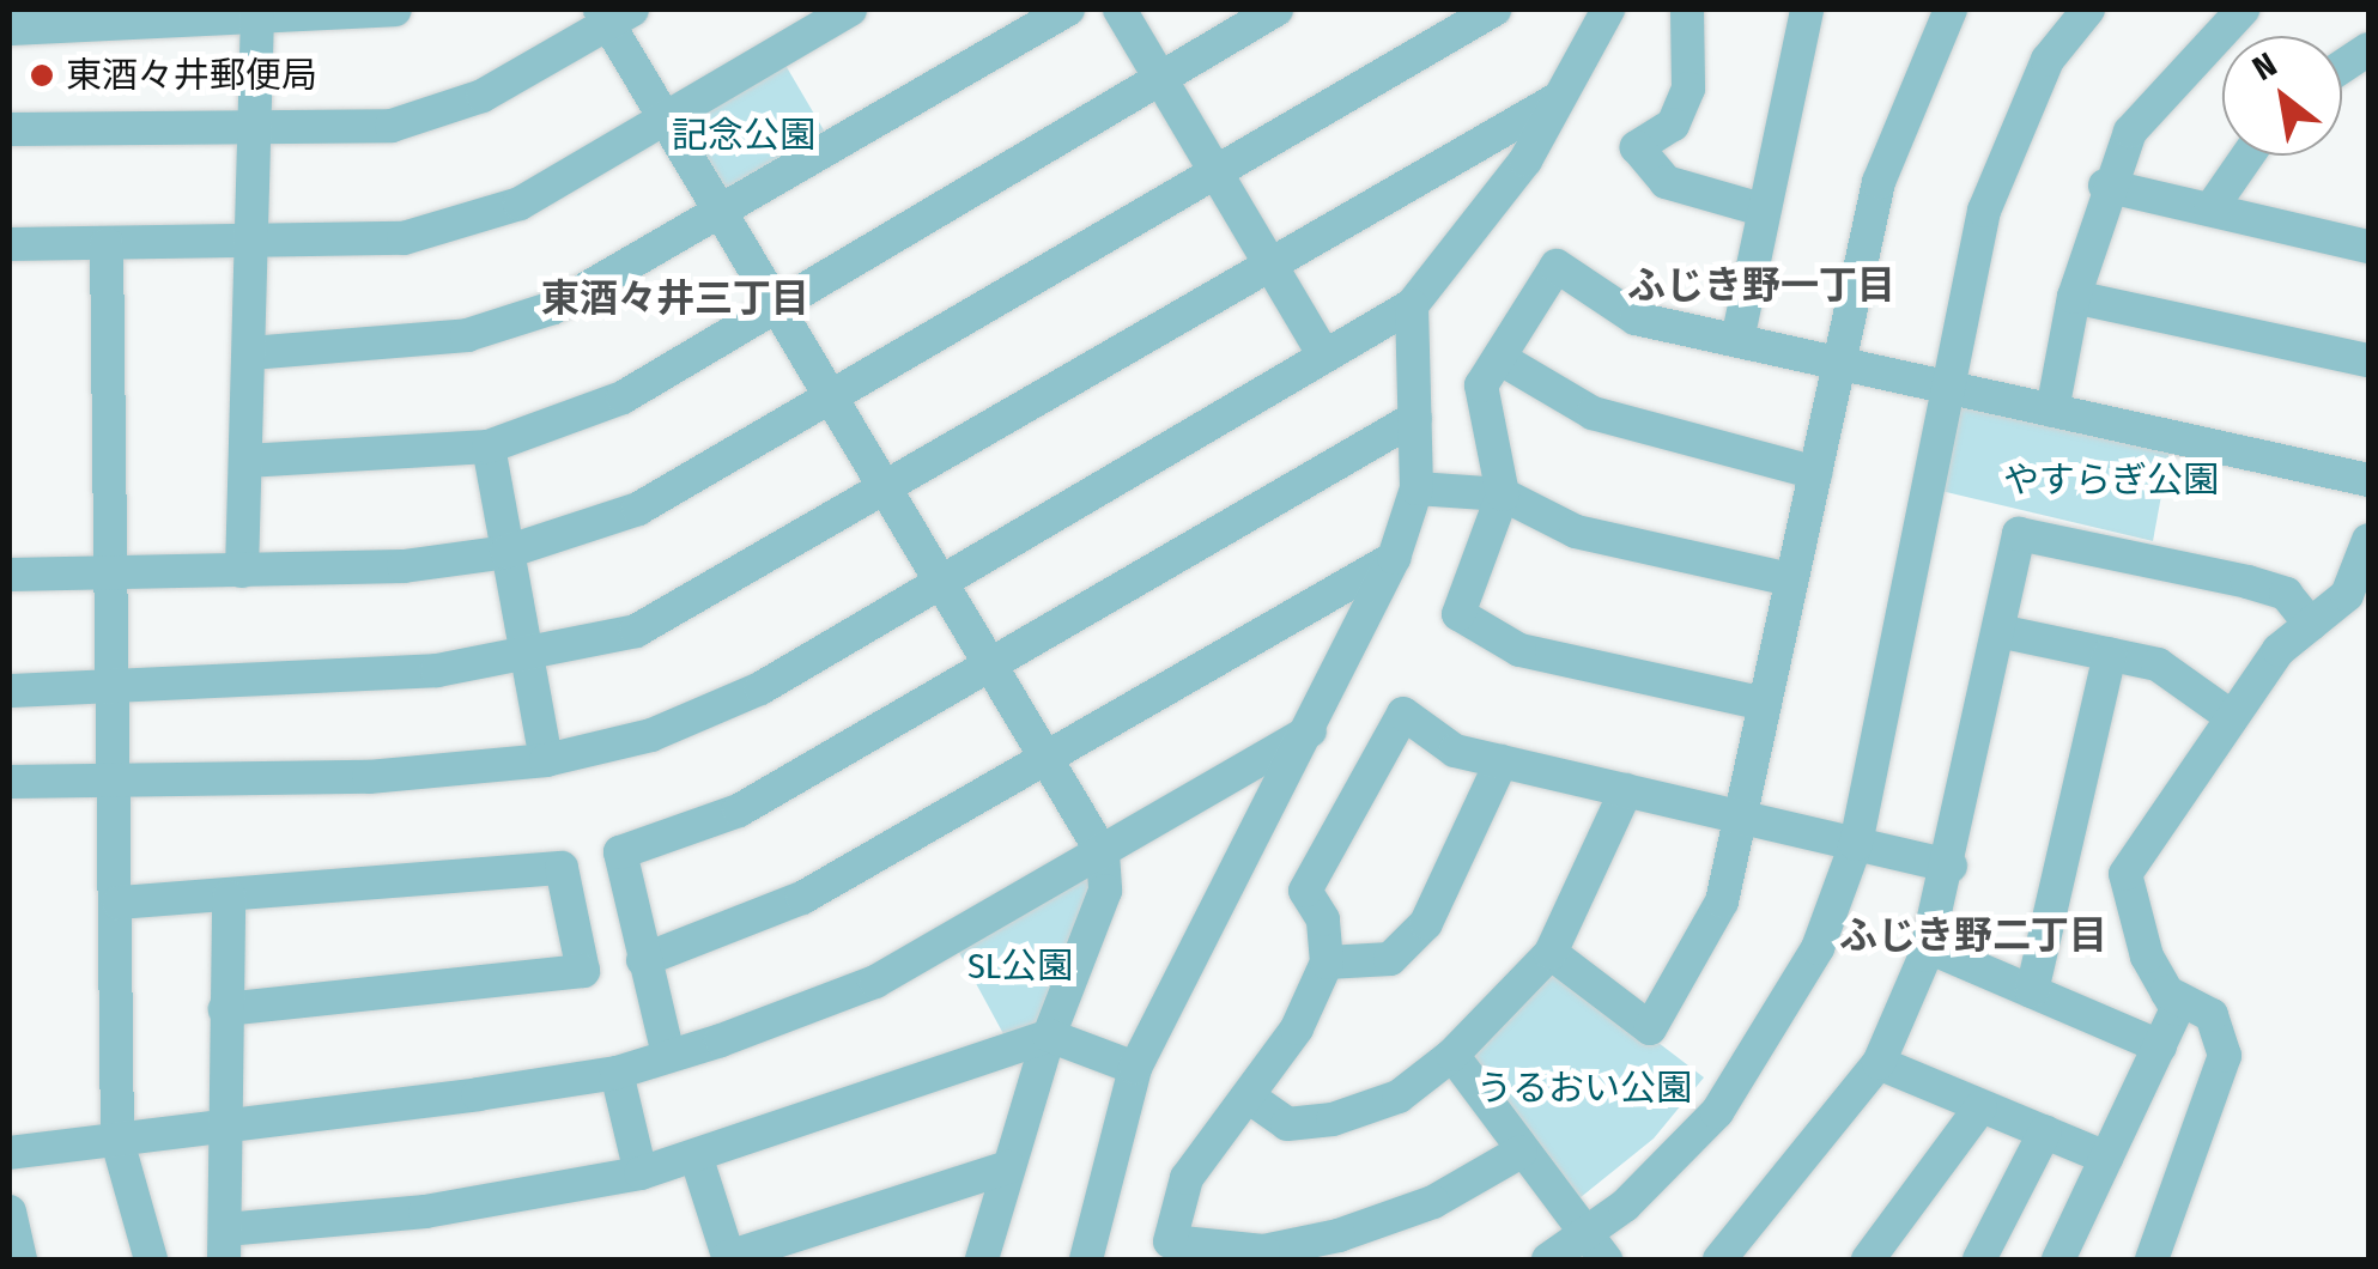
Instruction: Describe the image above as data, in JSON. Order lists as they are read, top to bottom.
{
  "districts": ["ふじき野一丁目", "東酒々井三丁目", "ふじき野二丁目"],
  "parks": [
    "記念公園",
    "やすらぎ公園",
    "SL公園",
    "うるおい公園"
  ],
  "places": ["東酒々井郵便局"],
  "north": "top left"
}
